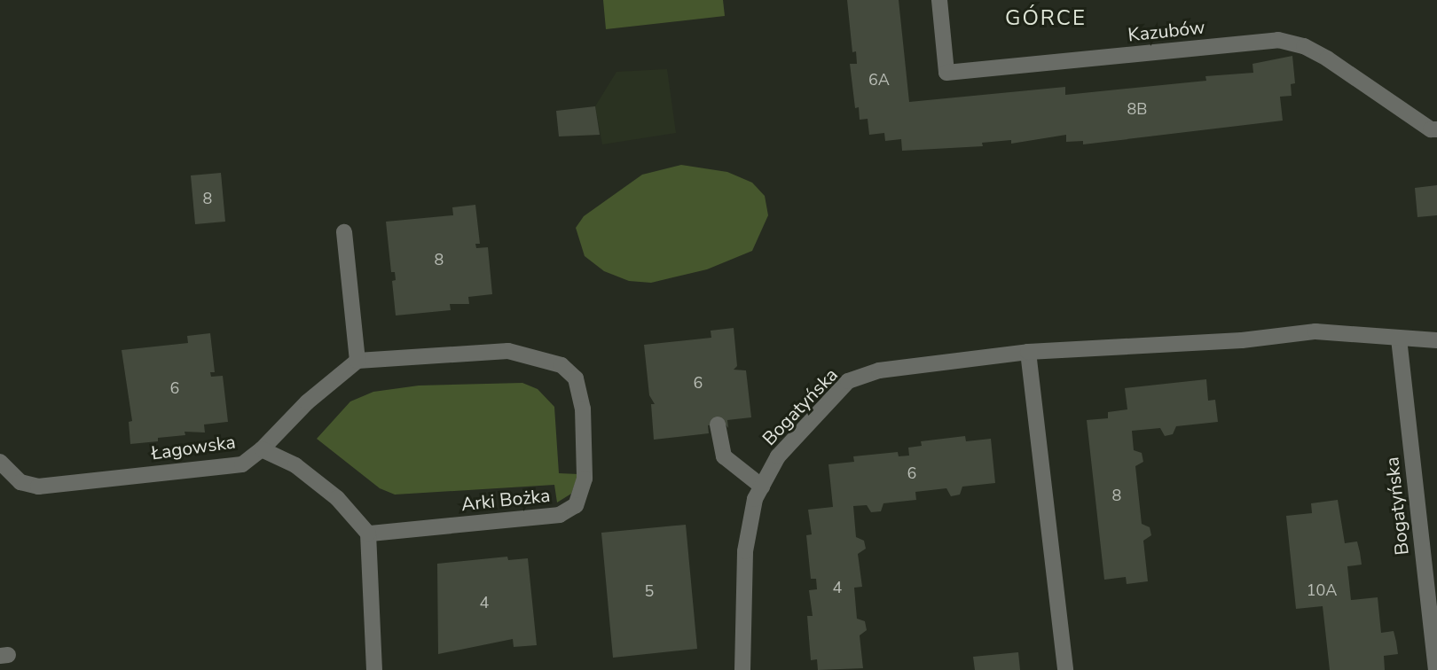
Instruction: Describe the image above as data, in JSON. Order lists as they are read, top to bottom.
{
  "streets": {
    "street": [
      "Kazubów",
      "Bogatyńska",
      "Łagowska",
      "Arki Bożka"
    ]
  },
  "crossings": [
    ["Łagowska", "Arki Bożka"]
  ],
  "districts": ["GÓRCE"],
  "house_numbers": [
    "6A",
    "8B",
    "8",
    "8",
    "6",
    "6",
    "6",
    "8",
    "4",
    "10A",
    "5",
    "4"
  ]
}
